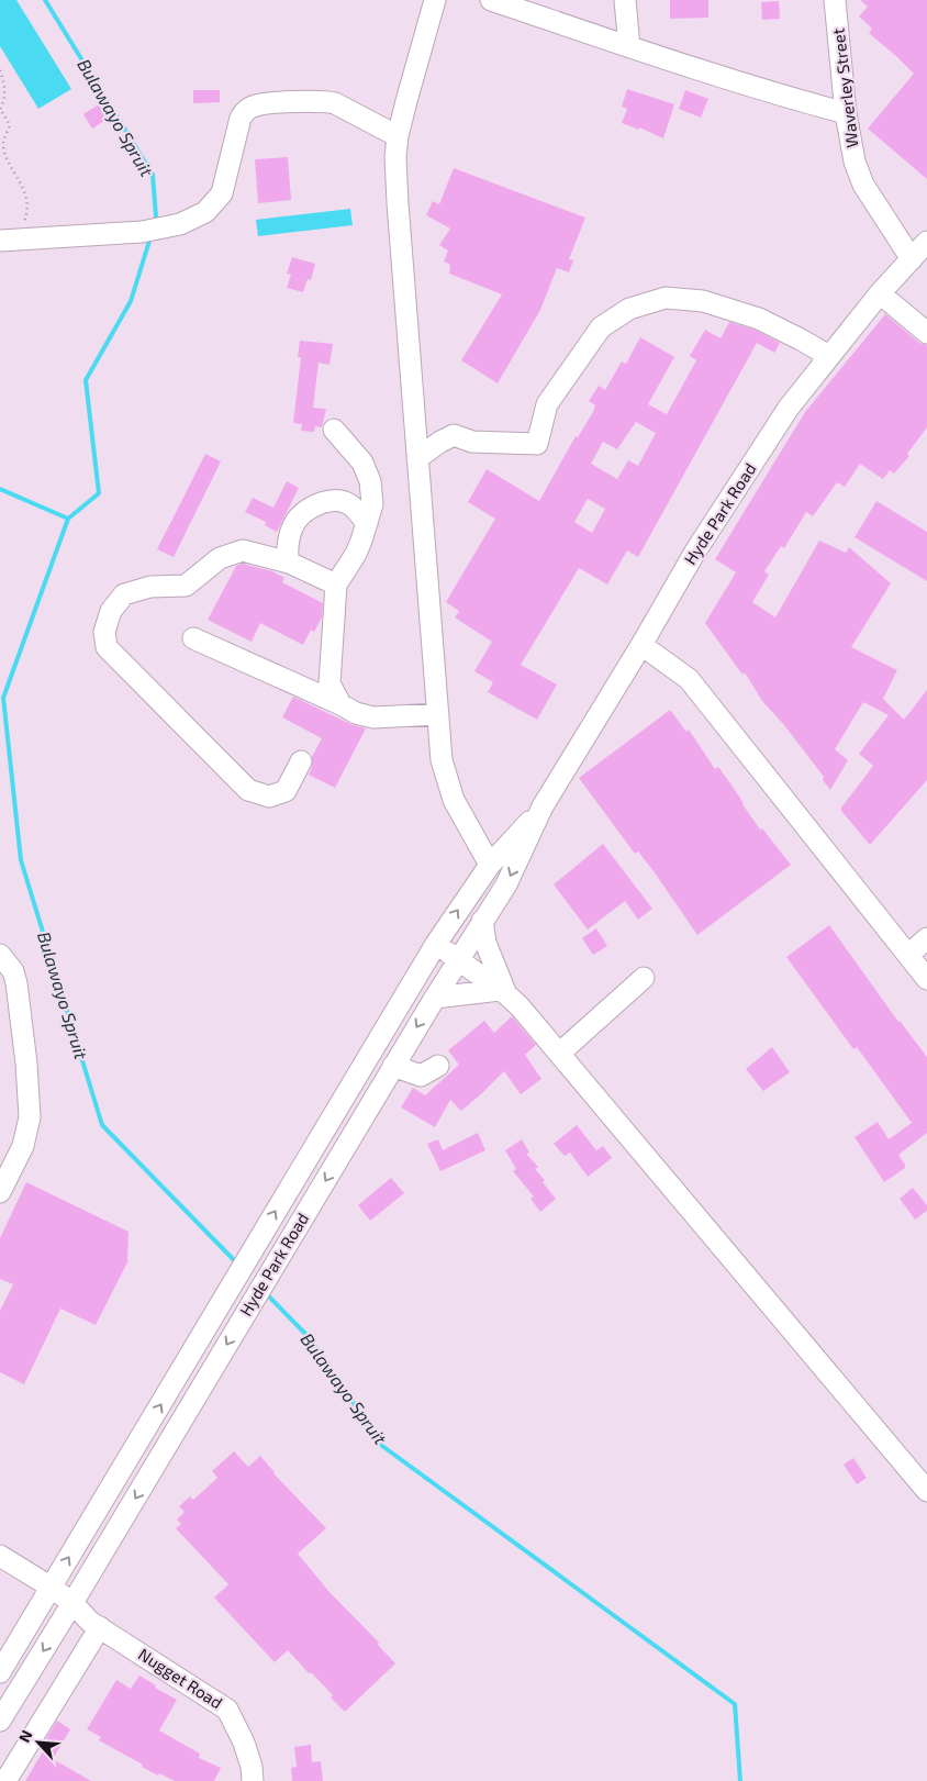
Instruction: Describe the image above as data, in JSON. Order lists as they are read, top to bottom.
{
  "streets": {
    "street": ["Waverley Street", "Hyde Park Road", "Nugget Road"]
  },
  "crossings": [
    ["Waverley Street", "Hyde Park Road"],
    ["Hyde Park Road", "Nugget Road"]
  ],
  "water": ["Bulawayo Spruit"],
  "north": "top left"
}
